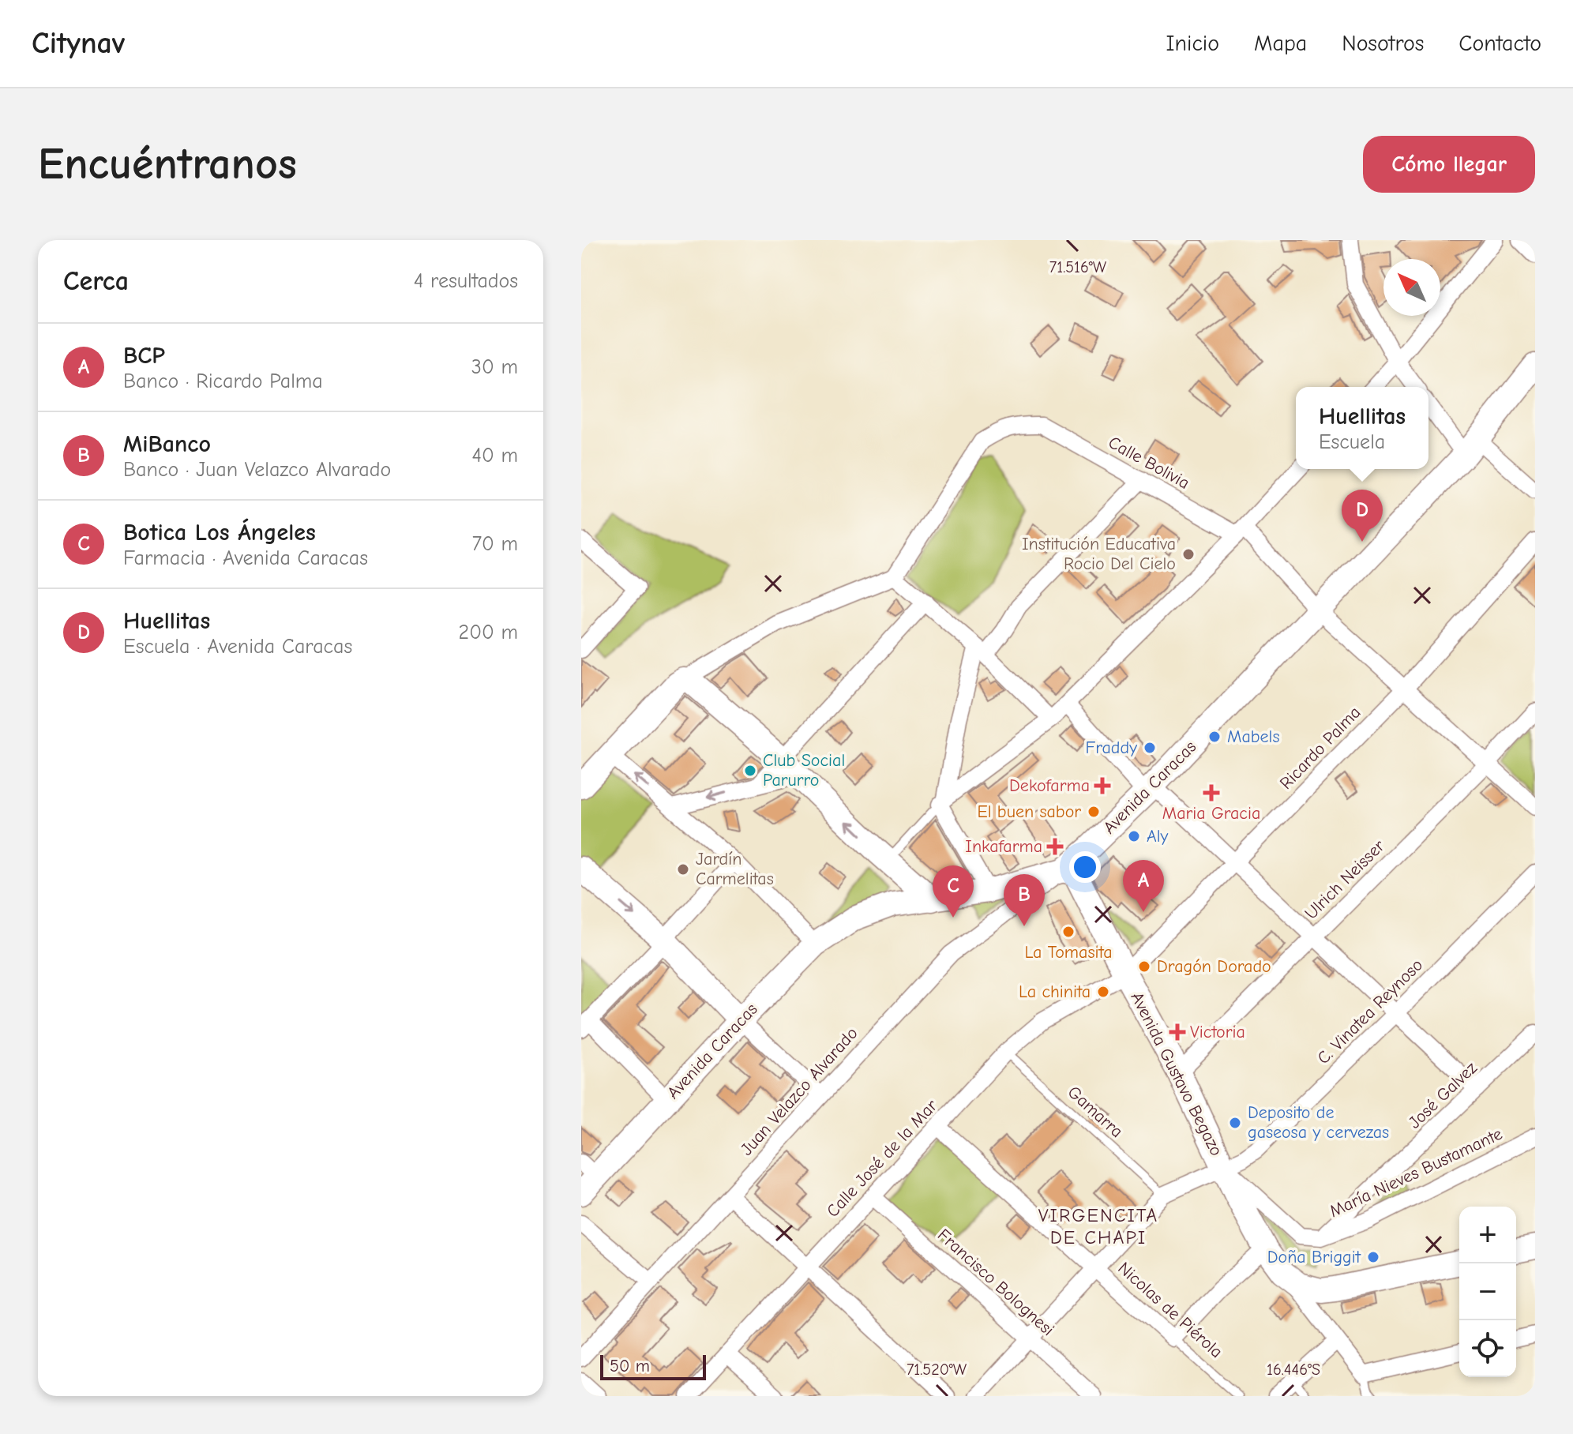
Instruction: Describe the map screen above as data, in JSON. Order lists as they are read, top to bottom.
{
  "streets": {
    "main road": ["Avenida Caracas", "Avenida Gustavo Begazo"],
    "street": [
      "Calle Bolivia",
      "Ricardo Palma",
      "Ulrich Neisser",
      "C. Vinatea Reynoso",
      "Juan Velazco Alvarado",
      "José Galvez",
      "Calle José de la Mar",
      "María Nieves Bustamante",
      "Francisco Bolognesi",
      "Nicolas de Piérola"
    ],
    "lane": ["Gamarra"]
  },
  "crossings": [
    ["Calle Bolivia", "Ricardo Palma"],
    ["Calle Bolivia", "Avenida Caracas"],
    ["Calle Bolivia", "Ulrich Neisser"],
    ["Ricardo Palma", "Avenida Gustavo Begazo"],
    ["Ricardo Palma", "Calle José de la Mar"],
    ["Avenida Caracas", "Avenida Gustavo Begazo"],
    ["Avenida Caracas", "Juan Velazco Alvarado"],
    ["Ulrich Neisser", "Avenida Gustavo Begazo"],
    ["C. Vinatea Reynoso", "Avenida Gustavo Begazo"],
    ["C. Vinatea Reynoso", "Gamarra"],
    ["C. Vinatea Reynoso", "María Nieves Bustamante"],
    ["Avenida Gustavo Begazo", "Juan Velazco Alvarado"],
    ["Avenida Gustavo Begazo", "Calle José de la Mar"],
    ["Avenida Gustavo Begazo", "María Nieves Bustamante"],
    ["José Galvez", "María Nieves Bustamante"],
    ["Gamarra", "Calle José de la Mar"],
    ["Calle José de la Mar", "Francisco Bolognesi"],
    ["Calle José de la Mar", "Nicolas de Piérola"]
  ],
  "districts": ["VIRGENCITA DE CHAPI"],
  "places": {
    "other": [
      "Institución Educativa Rocio Del Cielo",
      "Mabels",
      "Fraddy",
      "Club Social Parurro",
      "El buen sabor",
      "Aly",
      "Jardín Carmelitas",
      "La Tomasita",
      "Dragón Dorado",
      "La chinita",
      "Deposito de gaseosa y cervezas",
      "Doña Briggit"
    ],
    "health": [
      "Dekofarma",
      "Maria Gracia",
      "Inkafarma",
      "Victoria"
    ]
  },
  "scale_bar": "50 m",
  "north": "top left",
  "page": {
    "header": "Citynav",
    "nav": [
      "Inicio",
      "Mapa",
      "Nosotros",
      "Contacto"
    ],
    "buttons": "Cómo llegar",
    "title": "Encuéntranos",
    "heading": ["Cerca", "4 resultados"],
    "list": [
      {
        "mark": "A",
        "name": "BCP",
        "note": "Banco · Ricardo Palma",
        "value": "30 m"
      },
      {
        "mark": "B",
        "name": "MiBanco",
        "note": "Banco · Juan Velazco Alvarado",
        "value": "40 m"
      },
      {
        "mark": "C",
        "name": "Botica Los Ángeles",
        "note": "Farmacia · Avenida Caracas",
        "value": "70 m"
      },
      {
        "mark": "D",
        "name": "Huellitas",
        "note": "Escuela · Avenida Caracas",
        "value": "200 m"
      }
    ],
    "popup": ["Huellitas", "Escuela"],
    "pins": [
      "D",
      "A",
      "C",
      "B"
    ],
    "map_buttons": ["+", "−"],
    "scale": "50 m"
  },
  "coordinates": ["71.516°W", "16.446°S", "71.520°W"]
}
